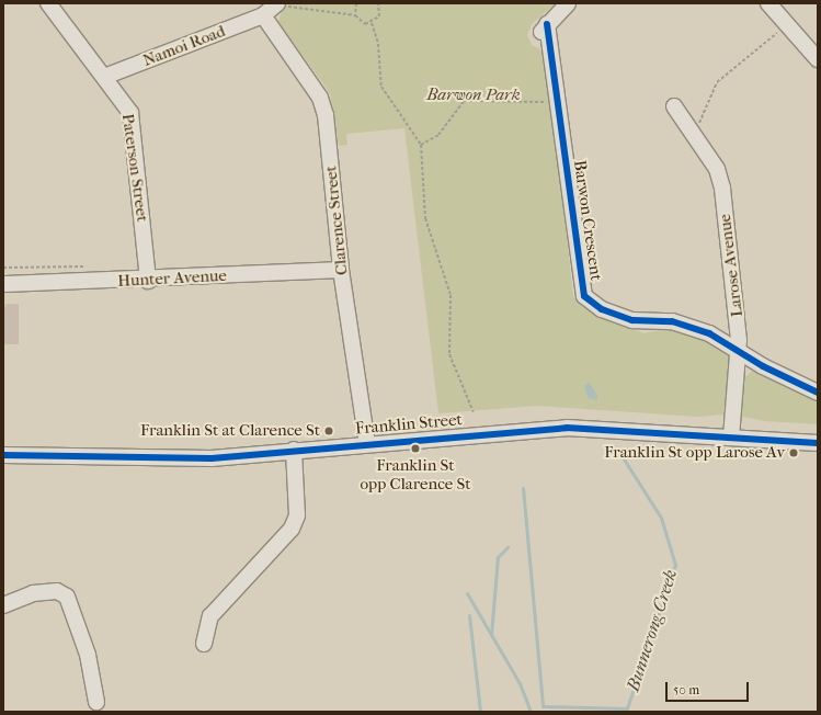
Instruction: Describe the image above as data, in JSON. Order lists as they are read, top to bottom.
{
  "streets": {
    "street": [
      "Namoi Road",
      "Paterson Street",
      "Clarence Street",
      "Barwon Crescent",
      "Larose Avenue",
      "Hunter Avenue",
      "Franklin Street"
    ]
  },
  "crossings": [
    ["Namoi Road", "Paterson Street"],
    ["Namoi Road", "Clarence Street"],
    ["Paterson Street", "Hunter Avenue"],
    ["Clarence Street", "Hunter Avenue"],
    ["Clarence Street", "Franklin Street"],
    ["Barwon Crescent", "Larose Avenue"],
    ["Larose Avenue", "Franklin Street"]
  ],
  "water": ["Bunnerong Creek"],
  "parks": ["Barwon Park"],
  "places": ["Franklin St at Clarence St", "Franklin St opp Clarence St", "Franklin St opp Larose Av"],
  "scale_bar": "50 m"
}
